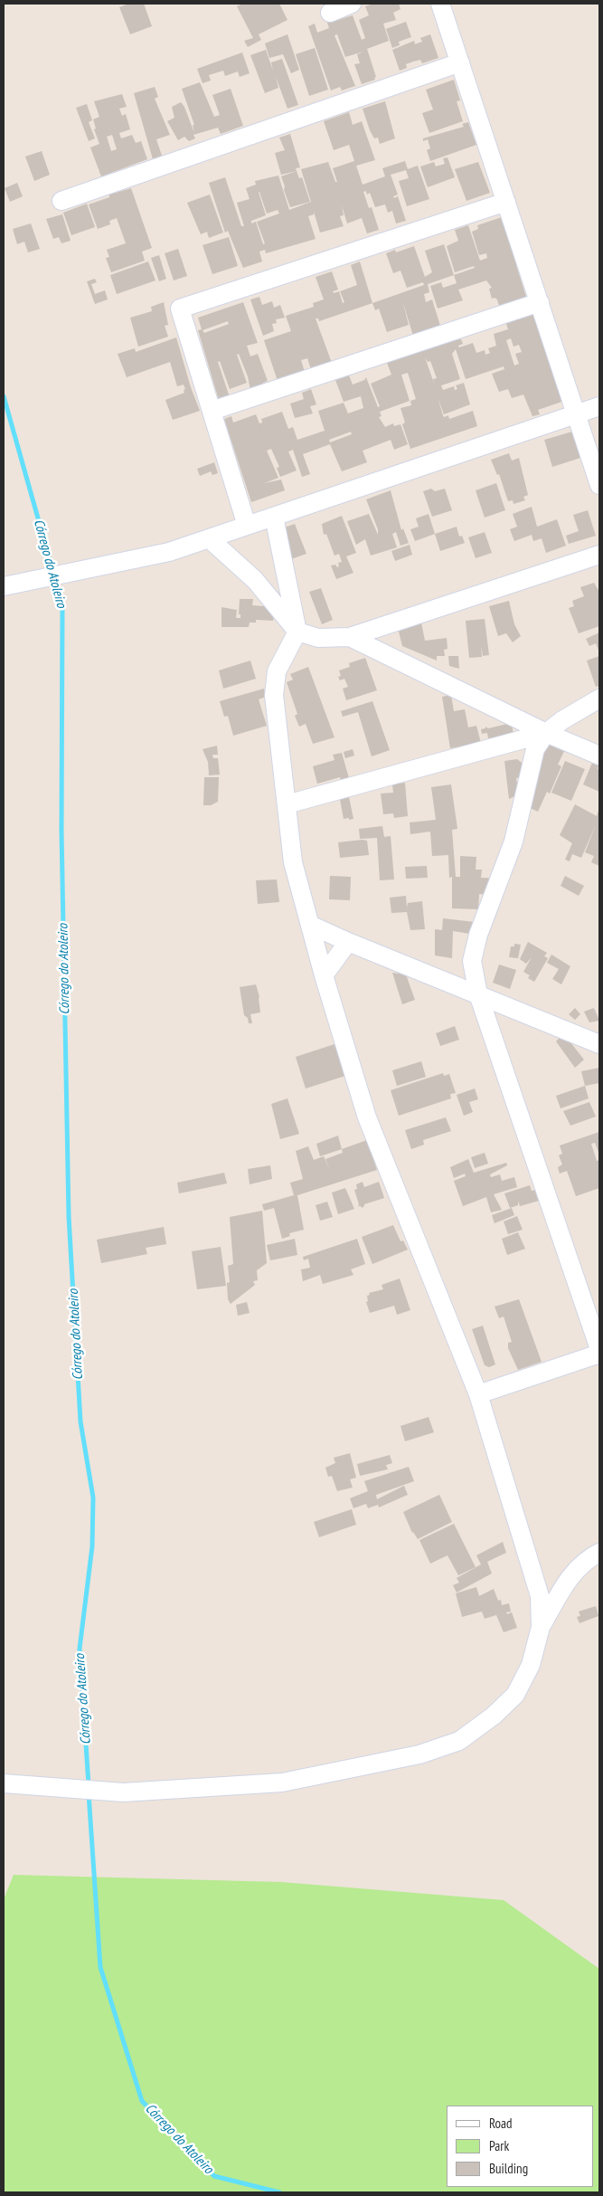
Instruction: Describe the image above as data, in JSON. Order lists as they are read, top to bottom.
{
  "water": ["Córrego do Atoleiro"],
  "legend": ["Road", "Park", "Building"]
}
